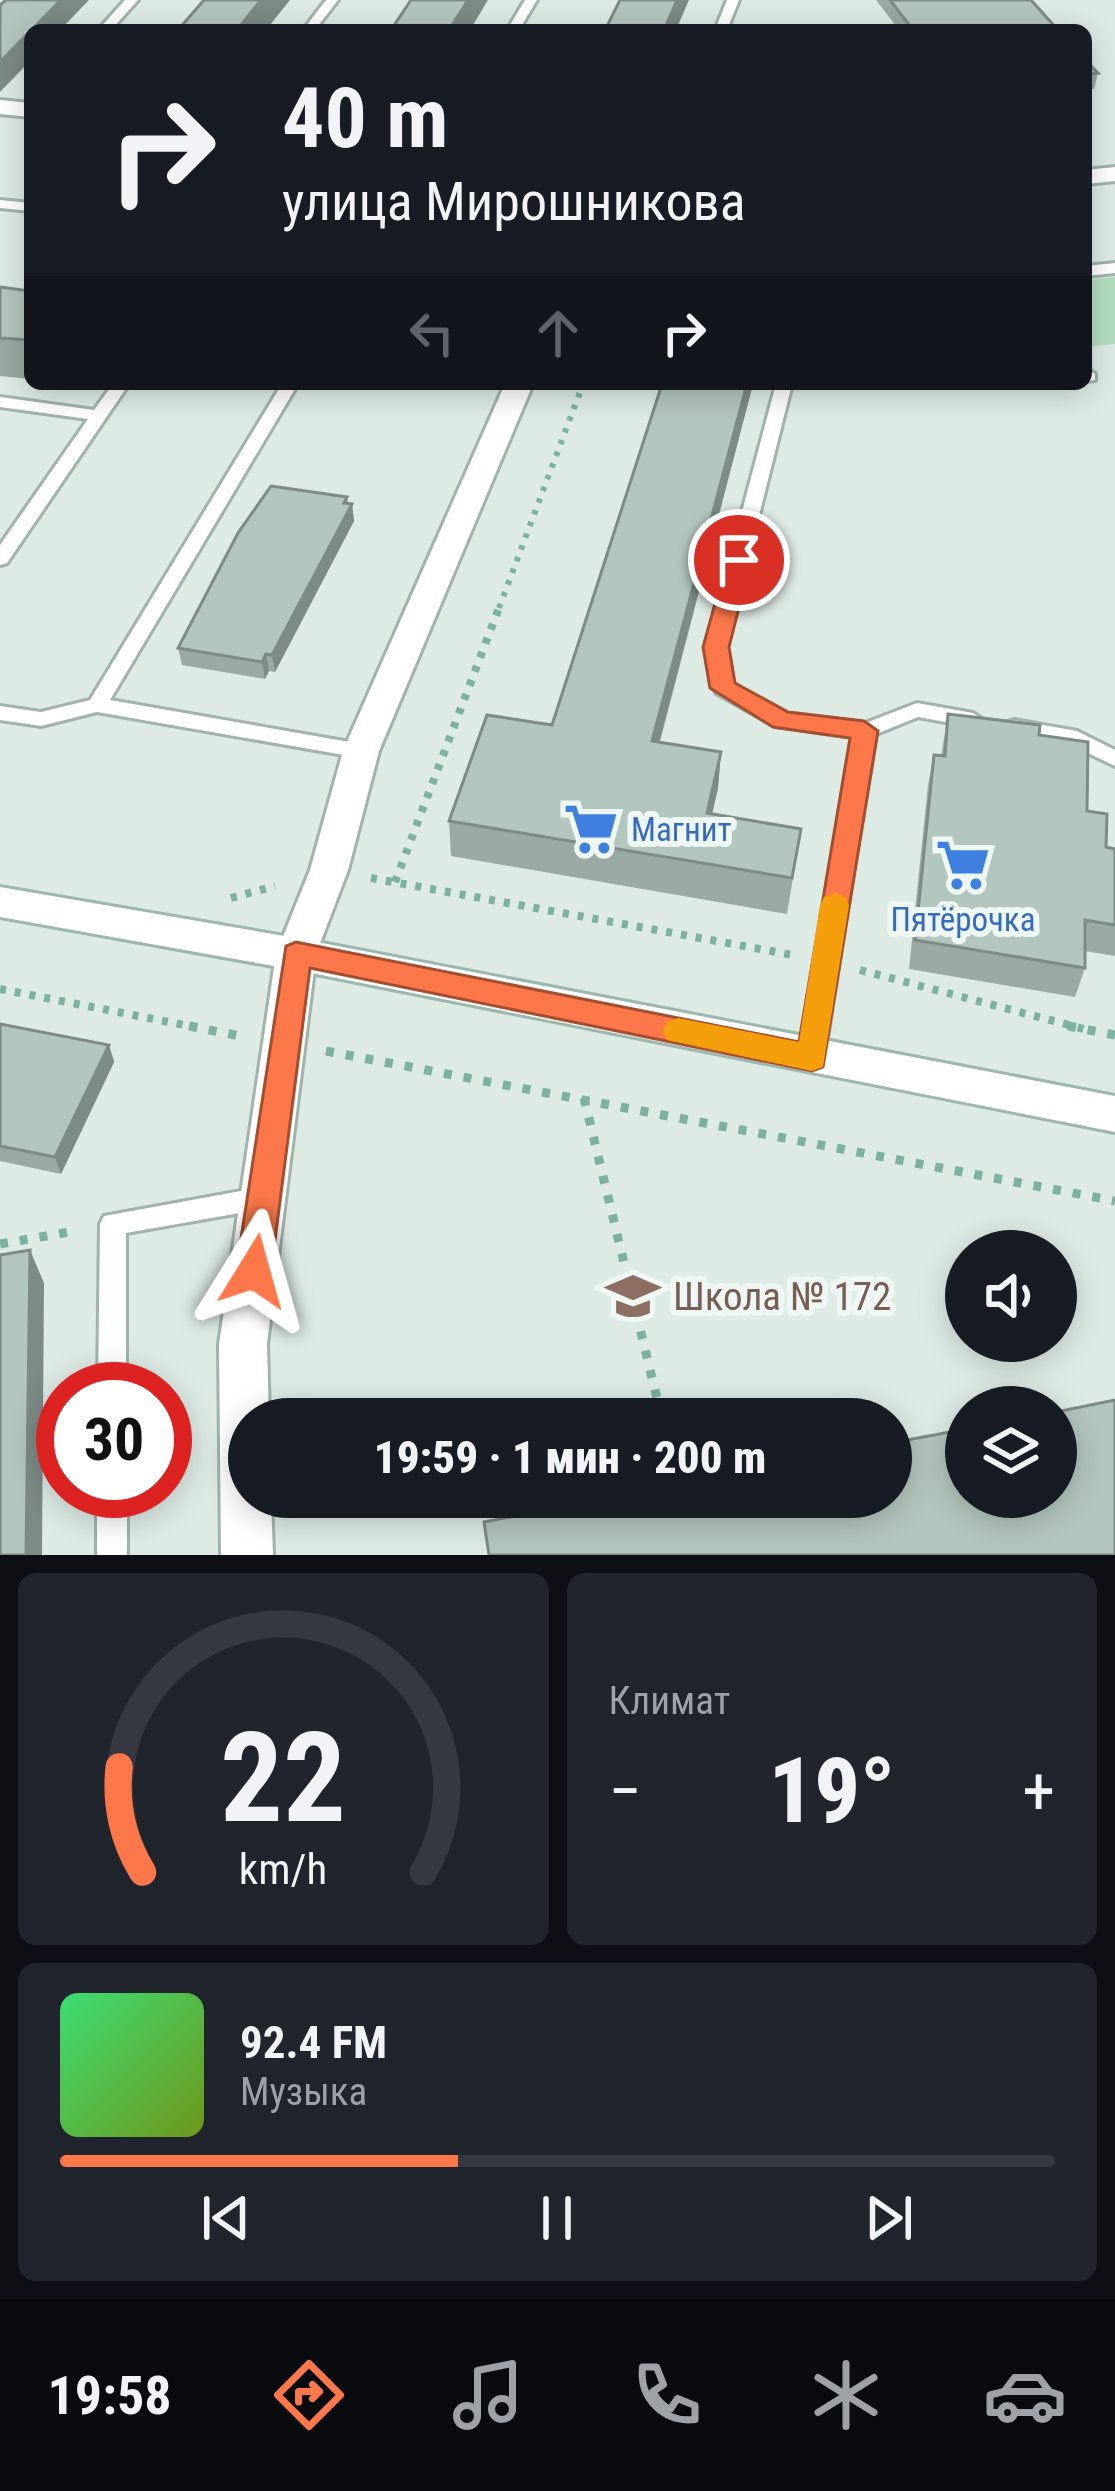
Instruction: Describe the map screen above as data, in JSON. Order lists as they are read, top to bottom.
{
  "places": {
    "supermarket": ["Магнит", "Пятёрочка"],
    "school or university": ["Школа № 172"]
  },
  "page": {
    "turn": ["40 m", "улица Мирошникова"],
    "limit": "30",
    "trip": "19:59 · 1 мин · 200 m",
    "tile": "Климат",
    "heat": ["−", "19°", "+"],
    "song": ["92.4 FM", "Музыка"],
    "tabs": "19:58",
    "gauge": ["22", "km/h"]
  }
}
